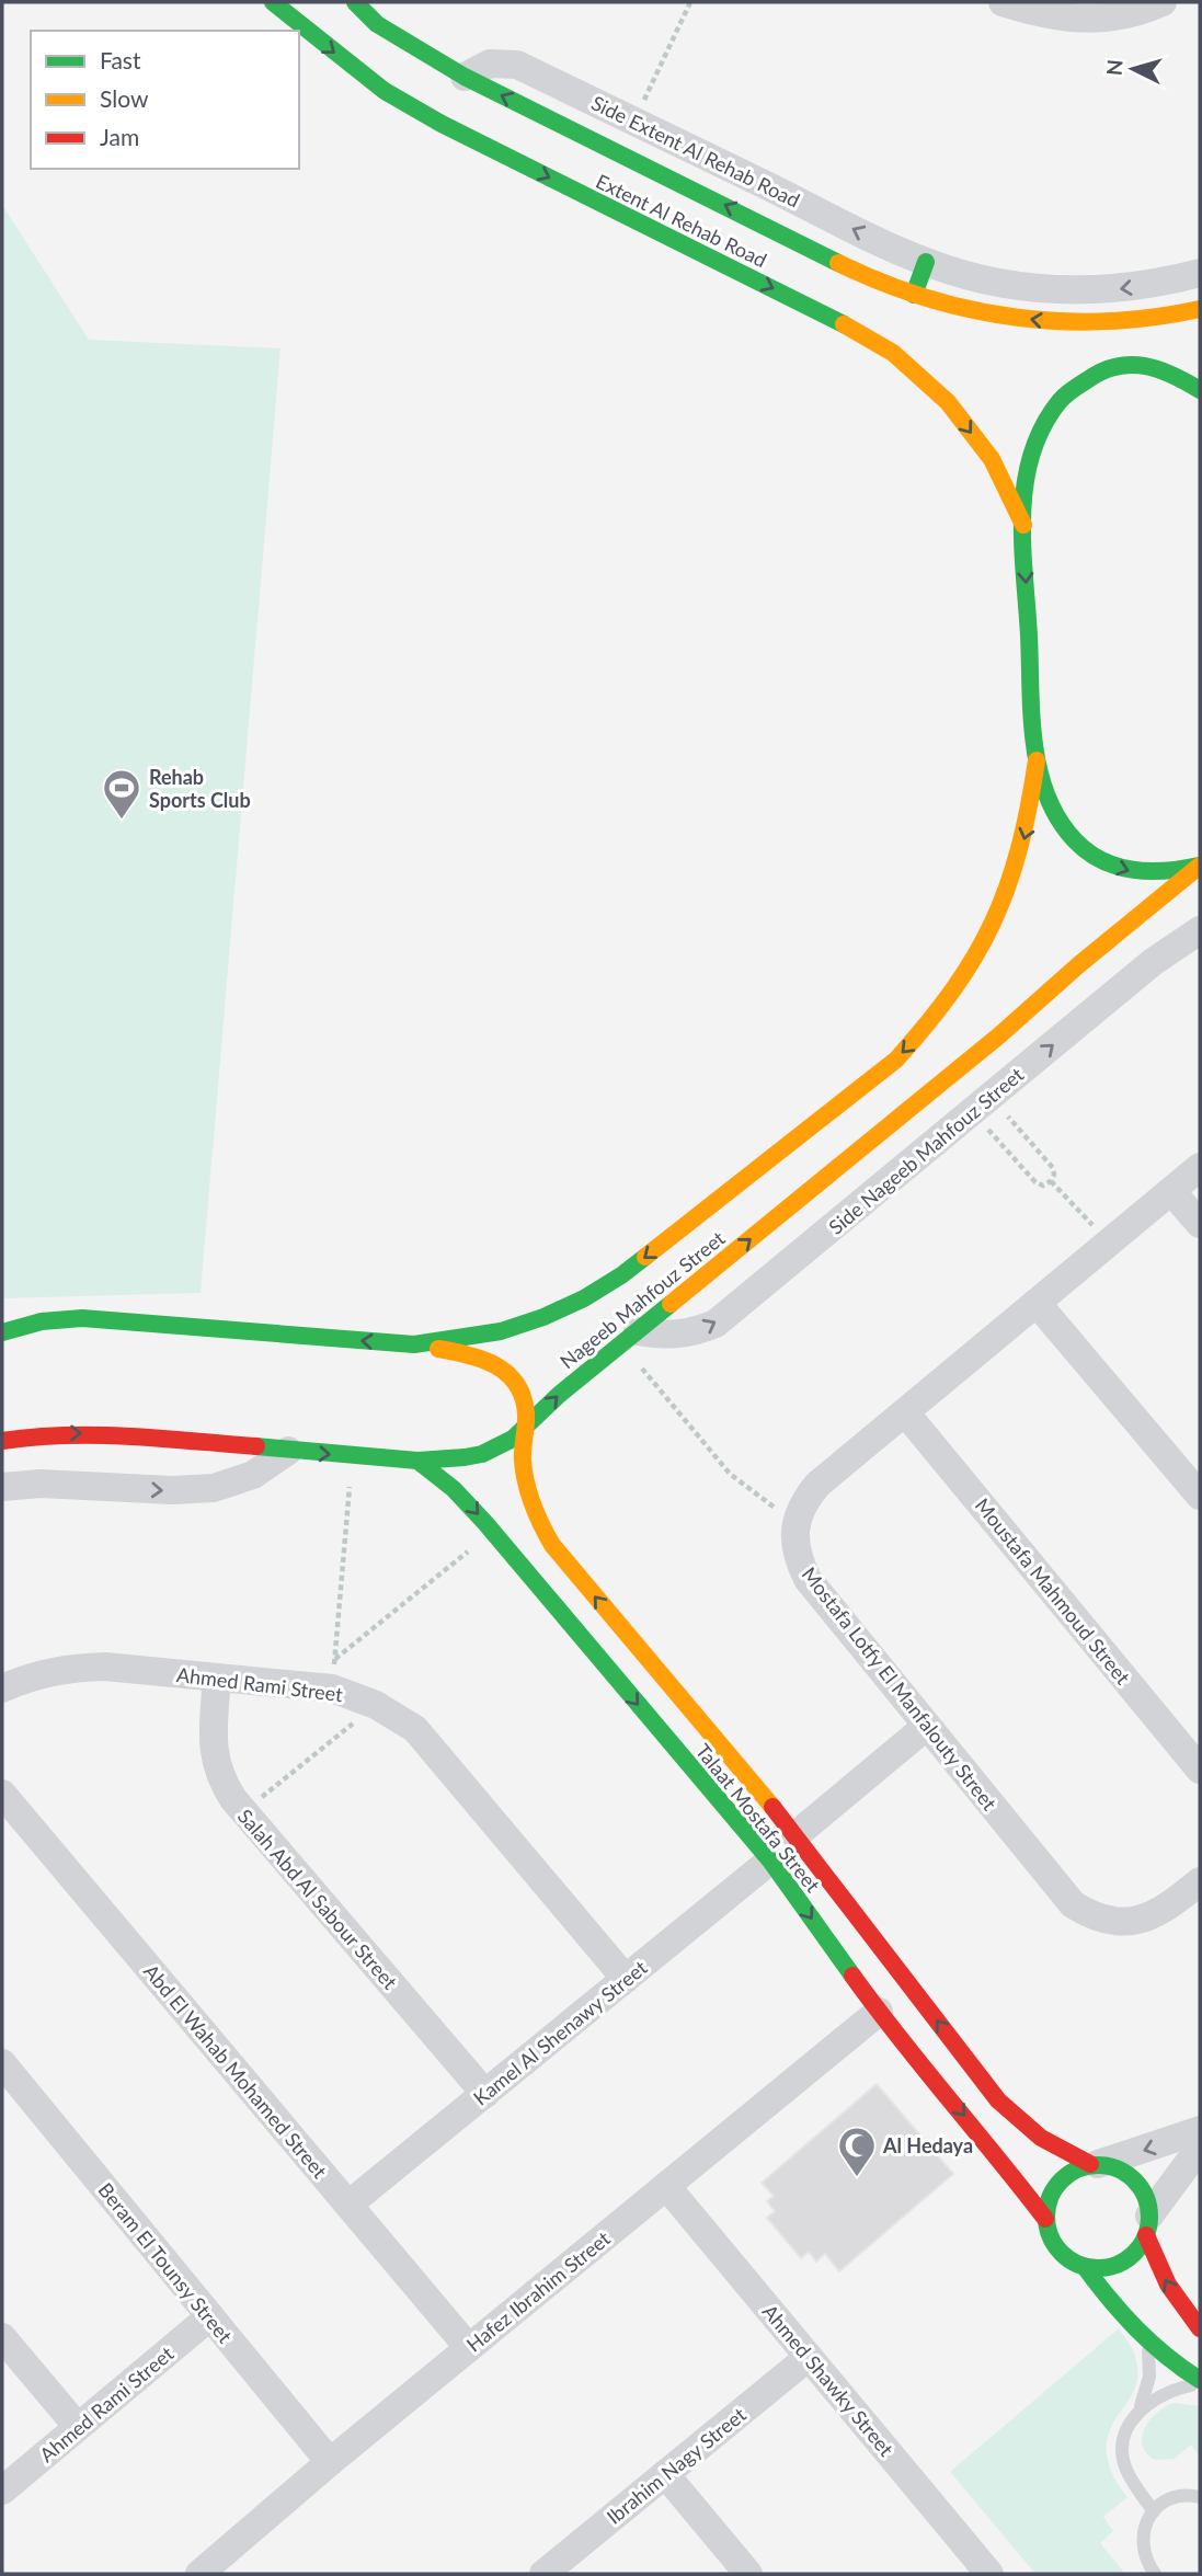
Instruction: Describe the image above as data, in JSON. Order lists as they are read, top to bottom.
{
  "streets": {
    "street": [
      "Side Extent Al Rehab Road",
      "Extent Al Rehab Road",
      "Side Nageeb Mahfouz Street",
      "Nageeb Mahfouz Street",
      "Moustafa Mahmoud Street",
      "Ahmed Rami Street",
      "Mostafa Lotfy El Manfalouty Street",
      "Talaat Mostafa Street",
      "Salah Abd Al Sabour Street",
      "Kamel Al Shenawy Street",
      "Abd El Wahab Mohamed Street",
      "Beram El Tounsy Street",
      "Hafez Ibrahim Street",
      "Ahmed Shawky Street",
      "Ibrahim Nagy Street"
    ]
  },
  "crossings": [
    ["Side Extent Al Rehab Road", "Extent Al Rehab Road"],
    ["Side Nageeb Mahfouz Street", "Nageeb Mahfouz Street"],
    ["Nageeb Mahfouz Street", "Talaat Mostafa Street"],
    ["Ahmed Rami Street", "Salah Abd Al Sabour Street"],
    ["Ahmed Rami Street", "Kamel Al Shenawy Street"],
    ["Ahmed Rami Street", "Beram El Tounsy Street"],
    ["Talaat Mostafa Street", "Kamel Al Shenawy Street"],
    ["Talaat Mostafa Street", "Hafez Ibrahim Street"],
    ["Salah Abd Al Sabour Street", "Kamel Al Shenawy Street"],
    ["Kamel Al Shenawy Street", "Abd El Wahab Mohamed Street"],
    ["Abd El Wahab Mohamed Street", "Hafez Ibrahim Street"],
    ["Beram El Tounsy Street", "Hafez Ibrahim Street"],
    ["Hafez Ibrahim Street", "Ahmed Shawky Street"],
    ["Ahmed Shawky Street", "Ibrahim Nagy Street"]
  ],
  "one_way": ["Side Extent Al Rehab Road"],
  "places": {
    "sports": ["Rehab Sports Club"],
    "mosque": ["Al Hedaya"]
  },
  "legend": ["Fast", "Slow", "Jam"],
  "north": "left"
}
